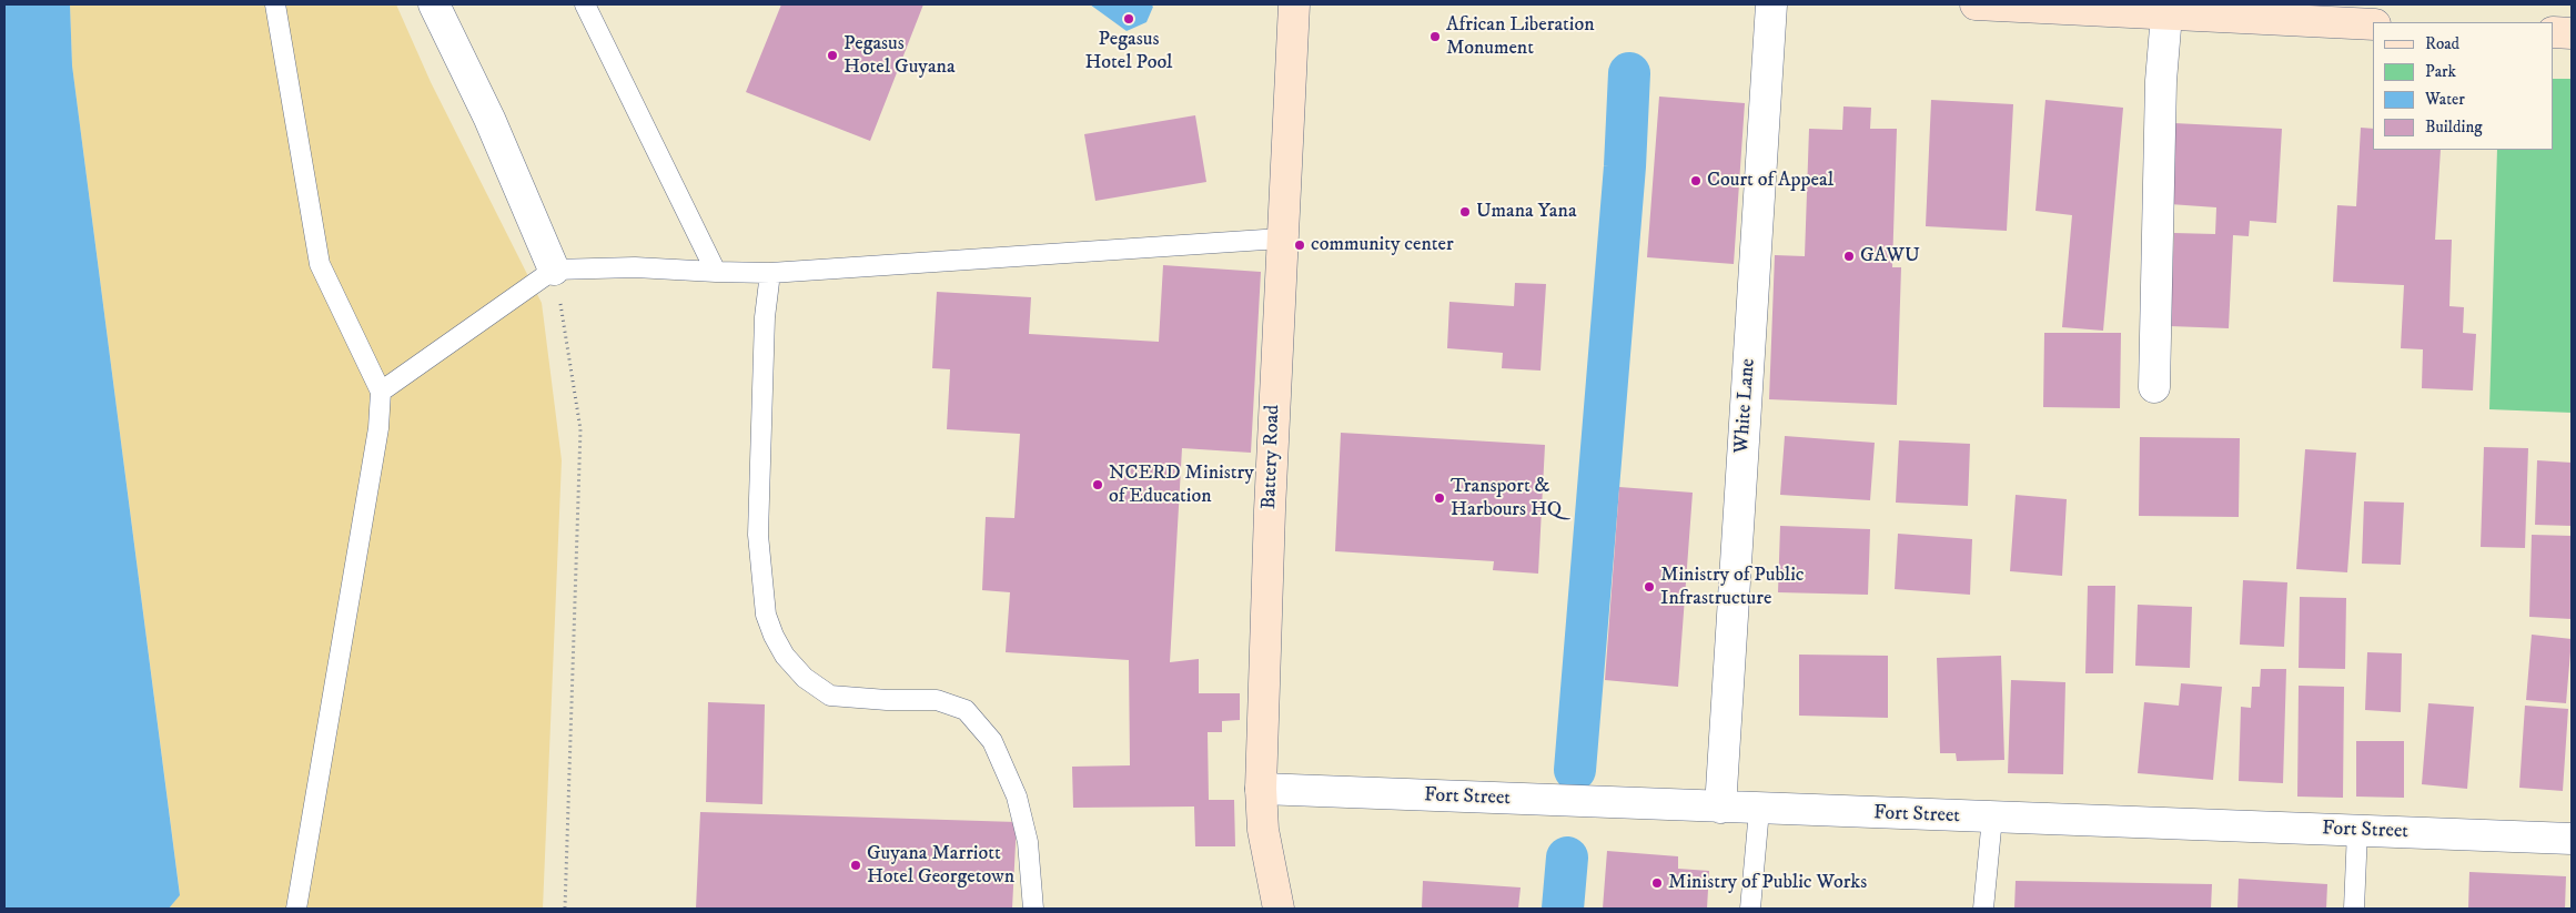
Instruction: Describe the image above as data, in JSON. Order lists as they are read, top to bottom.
{
  "streets": {
    "street": ["White Lane", "Battery Road", "Fort Street"]
  },
  "crossings": [
    ["White Lane", "Fort Street"],
    ["Battery Road", "Fort Street"]
  ],
  "places": [
    "Pegasus Hotel Pool",
    "African Liberation Monument",
    "Pegasus Hotel Guyana",
    "Court of Appeal",
    "Umana Yana",
    "community center",
    "GAWU",
    "NCERD Ministry of Education",
    "Transport & Harbours HQ",
    "Ministry of Public Infrastructure",
    "Guyana Marriott Hotel Georgetown",
    "Ministry of Public Works"
  ],
  "legend": [
    "Road",
    "Park",
    "Water",
    "Building"
  ]
}
